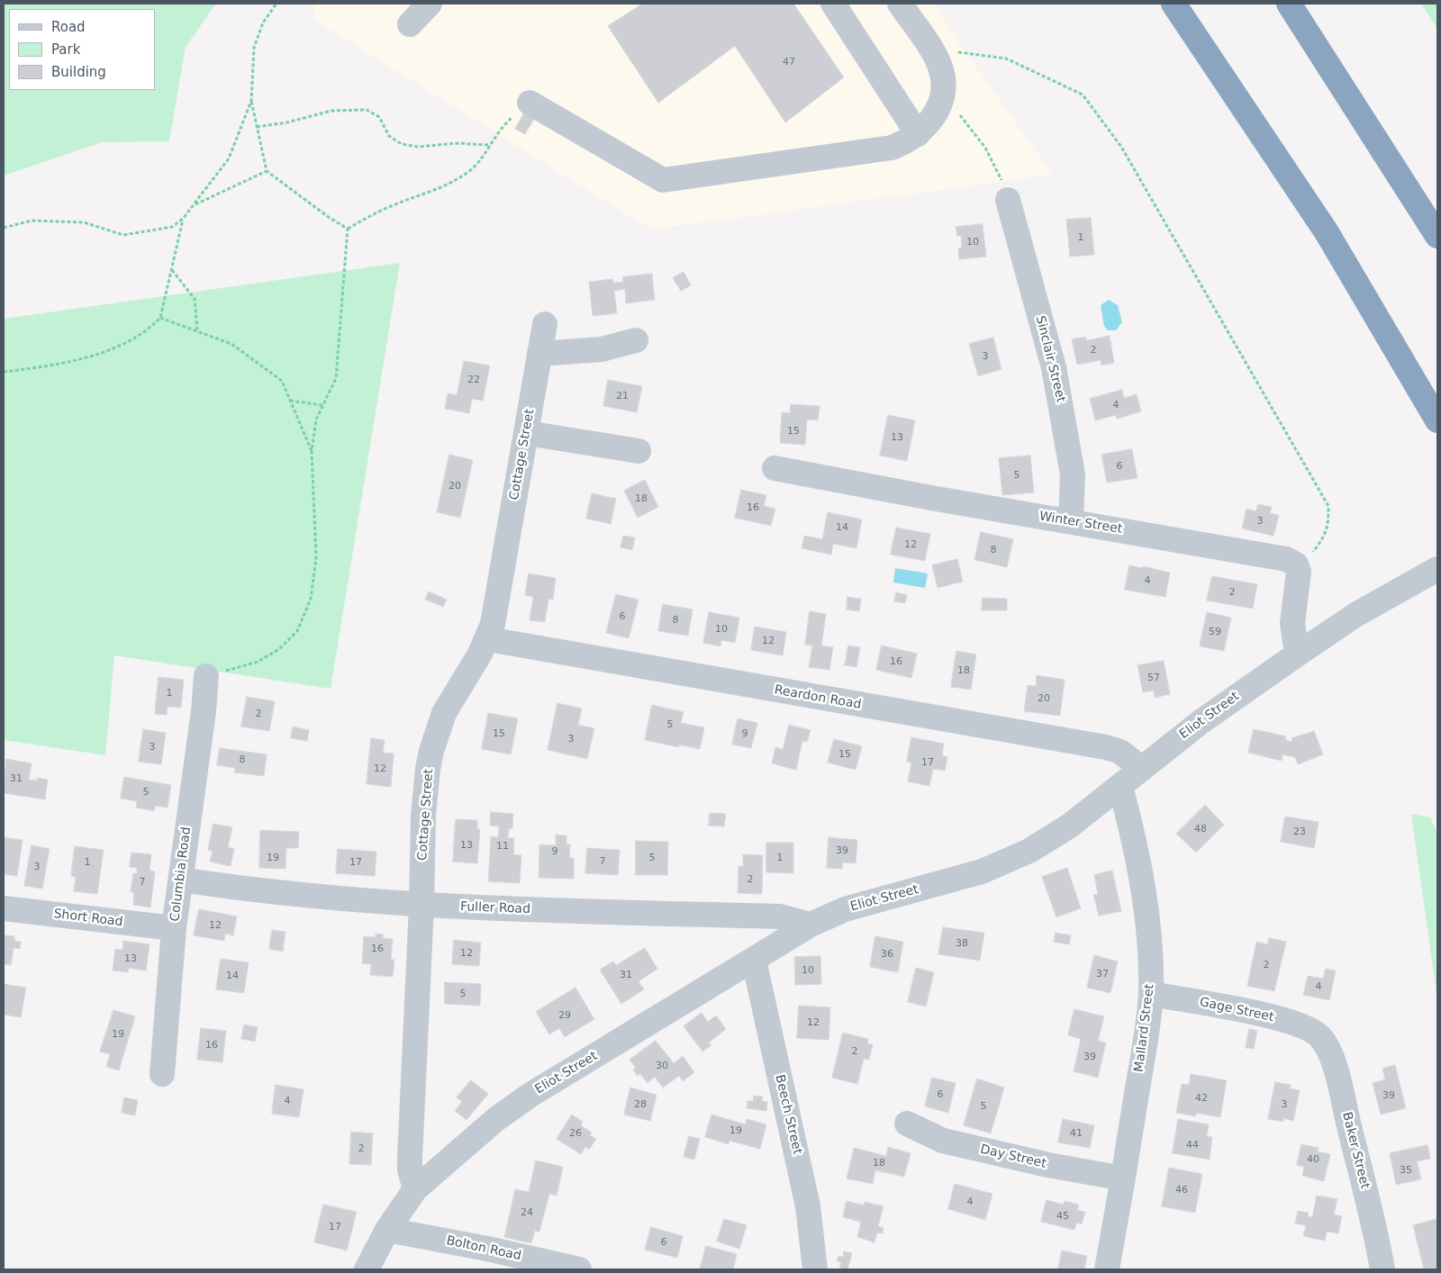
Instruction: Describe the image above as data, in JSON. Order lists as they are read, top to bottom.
{
  "streets": {
    "street": [
      "Sinclair Street",
      "Cottage Street",
      "Winter Street",
      "Reardon Road",
      "Eliot Street",
      "Columbia Road",
      "Fuller Road",
      "Short Road",
      "Gage Street",
      "Mallard Street",
      "Beech Street",
      "Baker Street",
      "Day Street",
      "Bolton Road"
    ]
  },
  "crossings": [
    ["Sinclair Street", "Winter Street"],
    ["Cottage Street", "Reardon Road"],
    ["Cottage Street", "Eliot Street"],
    ["Cottage Street", "Fuller Road"],
    ["Reardon Road", "Eliot Street"],
    ["Eliot Street", "Fuller Road"],
    ["Eliot Street", "Mallard Street"],
    ["Eliot Street", "Beech Street"],
    ["Eliot Street", "Bolton Road"],
    ["Columbia Road", "Fuller Road"],
    ["Columbia Road", "Short Road"],
    ["Gage Street", "Mallard Street"],
    ["Gage Street", "Baker Street"],
    ["Mallard Street", "Day Street"]
  ],
  "house_numbers": [
    "47",
    "1",
    "10",
    "2",
    "3",
    "22",
    "21",
    "4",
    "15",
    "13",
    "6",
    "5",
    "20",
    "18",
    "16",
    "3",
    "14",
    "12",
    "8",
    "4",
    "2",
    "6",
    "8",
    "10",
    "59",
    "12",
    "16",
    "18",
    "57",
    "1",
    "20",
    "2",
    "5",
    "15",
    "9",
    "3",
    "3",
    "15",
    "8",
    "17",
    "12",
    "31",
    "5",
    "48",
    "23",
    "13",
    "11",
    "39",
    "9",
    "19",
    "5",
    "1",
    "7",
    "1",
    "17",
    "3",
    "2",
    "7",
    "12",
    "38",
    "16",
    "12",
    "36",
    "13",
    "2",
    "10",
    "37",
    "31",
    "14",
    "4",
    "5",
    "29",
    "12",
    "19",
    "16",
    "2",
    "39",
    "30",
    "6",
    "39",
    "42",
    "4",
    "28",
    "3",
    "5",
    "19",
    "26",
    "41",
    "44",
    "2",
    "40",
    "18",
    "35",
    "46",
    "4",
    "24",
    "45",
    "17",
    "6"
  ],
  "legend": ["Road", "Park", "Building"]
}
